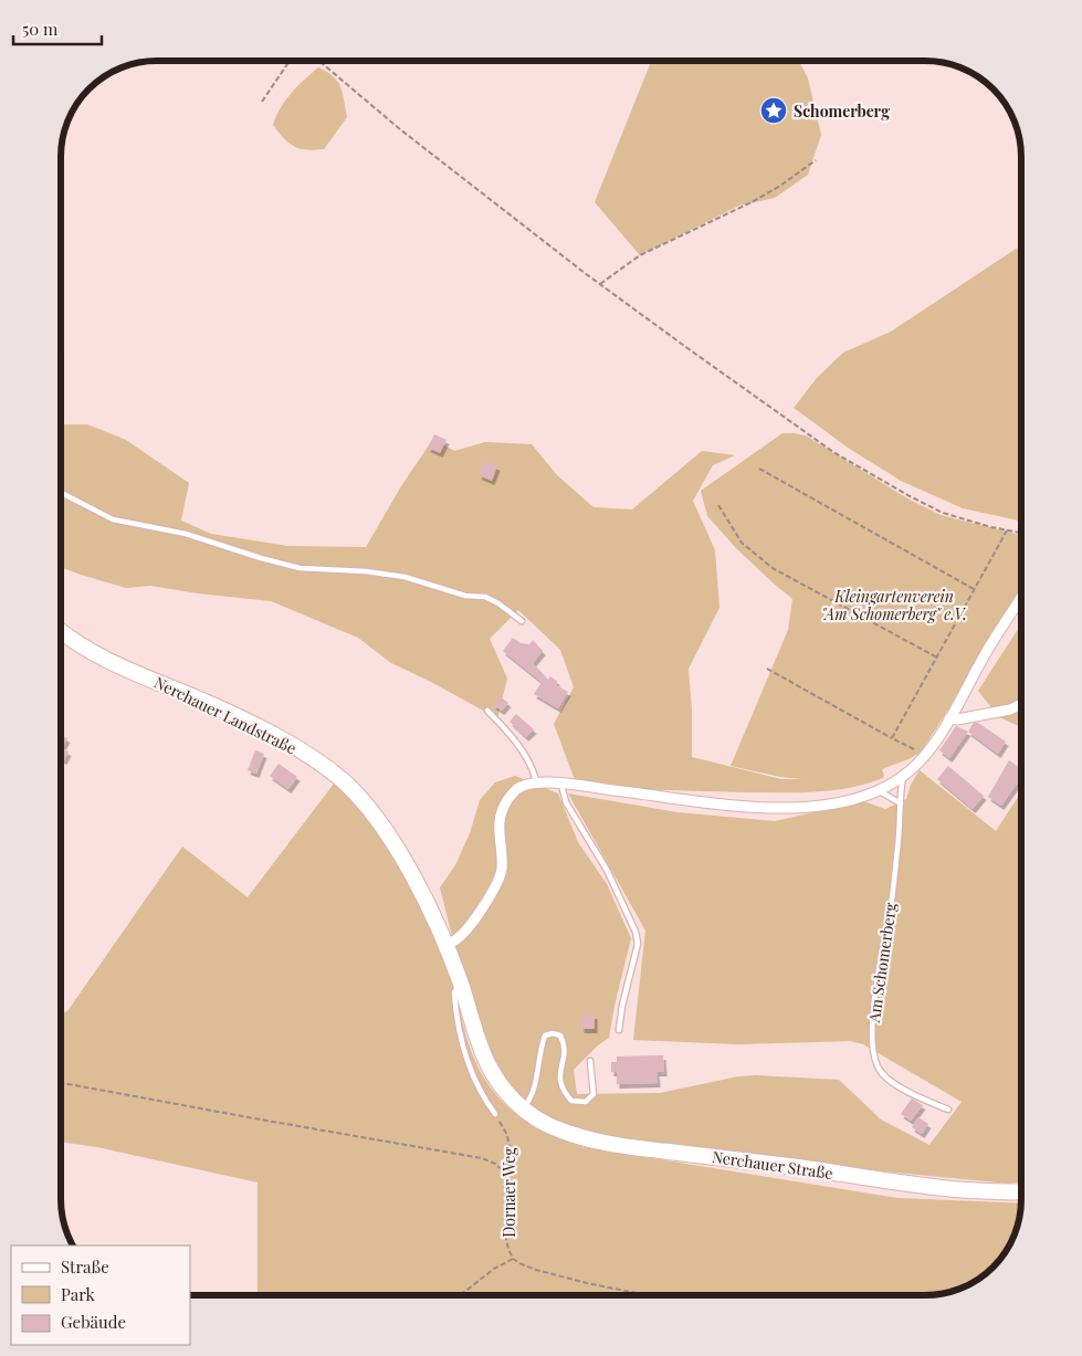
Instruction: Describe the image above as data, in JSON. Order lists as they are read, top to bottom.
{
  "streets": {
    "main road": ["Nerchauer Landstraße", "Nerchauer Straße"],
    "lane": ["Am Schomerberg"],
    "path": ["Dornaer Weg"]
  },
  "crossings": [
    ["Nerchauer Landstraße", "Nerchauer Straße"]
  ],
  "parks": ["Kleingartenverein \"Am Schomerberg\" e.V."],
  "places": {
    "place": ["Schomerberg"]
  },
  "legend": ["Straße", "Park", "Gebäude"],
  "scale_bar": "50 m"
}
